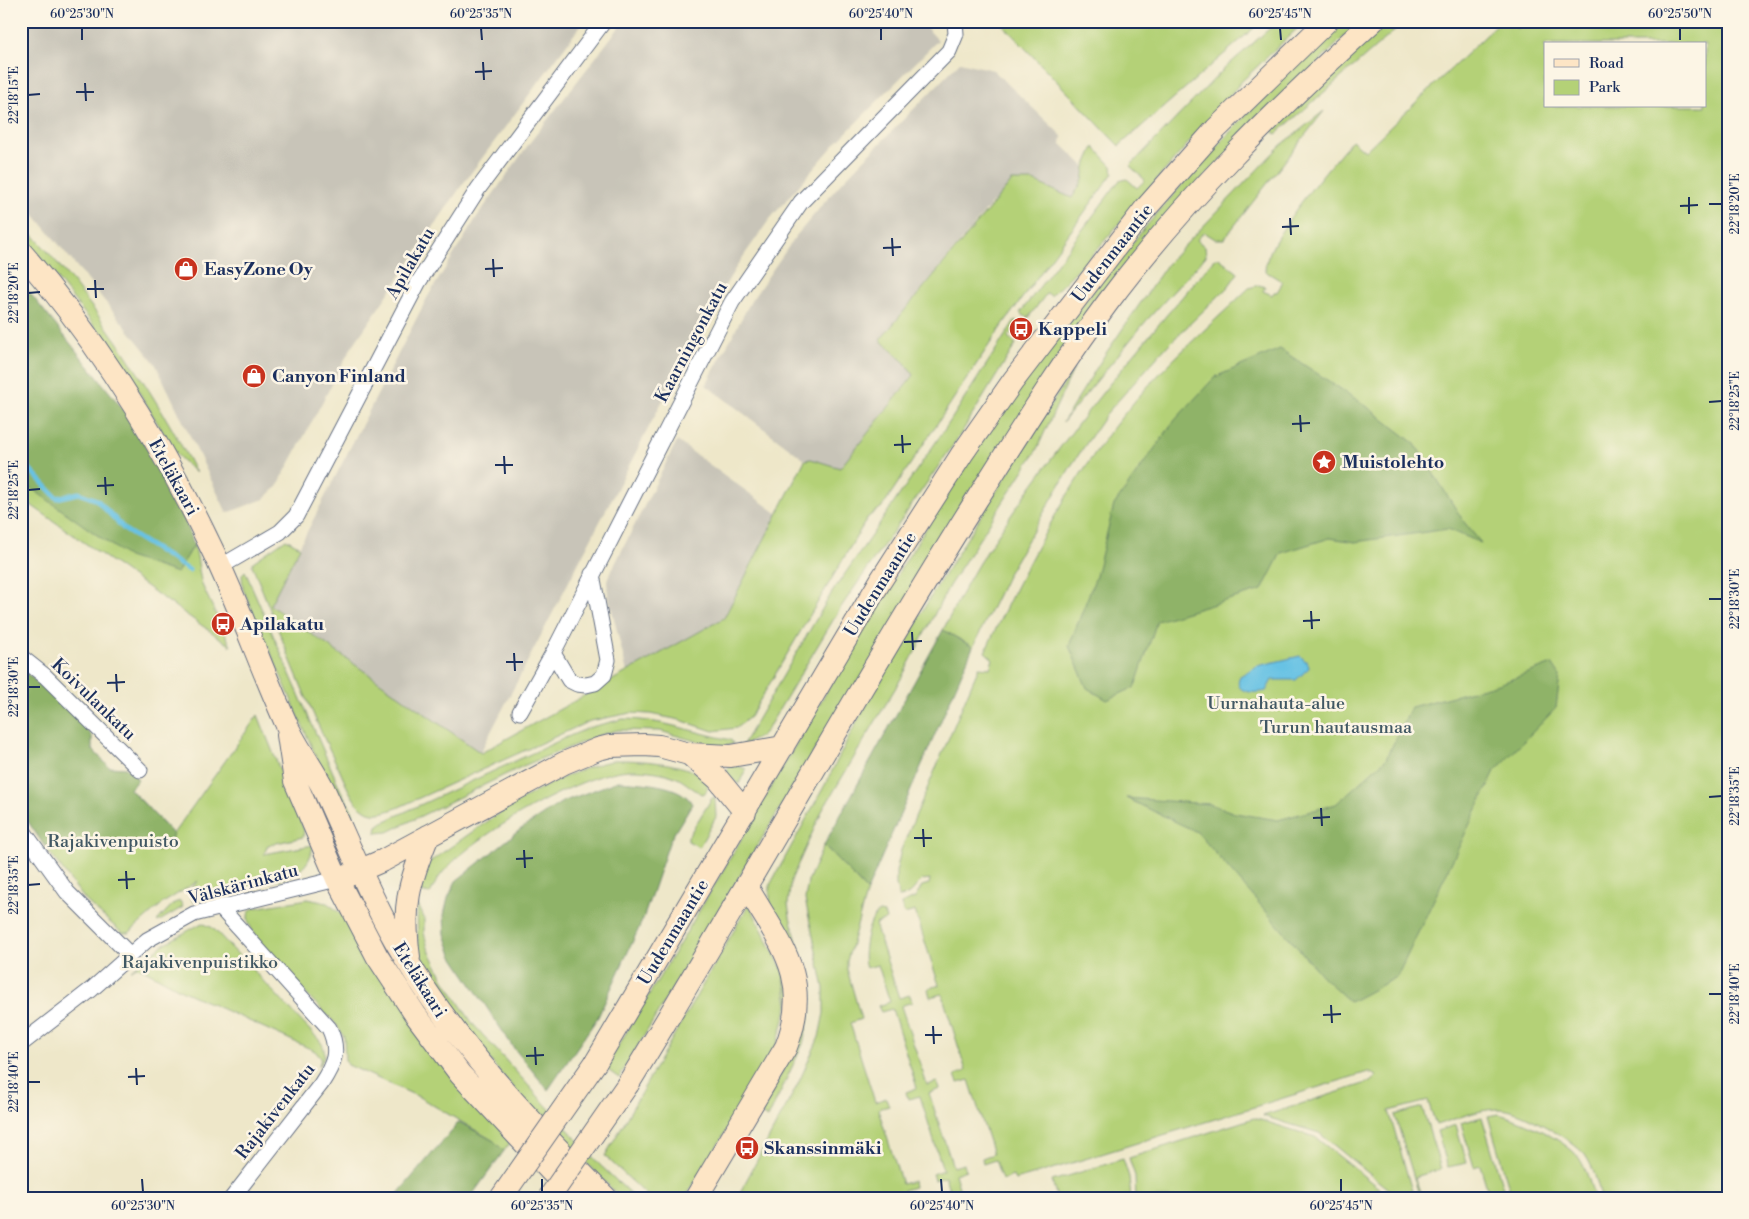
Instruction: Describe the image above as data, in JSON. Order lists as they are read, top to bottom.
{
  "streets": {
    "main road": ["Uudenmaantie", "Eteläkaari"],
    "street": [
      "Apilakatu",
      "Kaarningonkatu",
      "Koivulankatu",
      "Välskärinkatu",
      "Rajakivenkatu"
    ]
  },
  "crossings": [
    ["Apilakatu", "Eteläkaari"],
    ["Eteläkaari", "Välskärinkatu"],
    ["Välskärinkatu", "Rajakivenkatu"]
  ],
  "parks": [
    "Uurnahauta-alue",
    "Turun hautausmaa",
    "Rajakivenpuisto",
    "Rajakivenpuistikko"
  ],
  "places": {
    "shop": ["EasyZone Oy", "Canyon Finland"],
    "bus stop": ["Kappeli", "Apilakatu", "Skanssinmäki"],
    "place": ["Muistolehto"]
  },
  "legend": ["Road", "Park"],
  "coordinates": [
    "60°25'30\"N",
    "60°25'35\"N",
    "60°25'40\"N",
    "60°25'45\"N",
    "60°25'50\"N",
    "22°18'15\"E",
    "22°18'20\"E",
    "22°18'25\"E",
    "22°18'30\"E",
    "22°18'35\"E",
    "22°18'40\"E"
  ]
}
